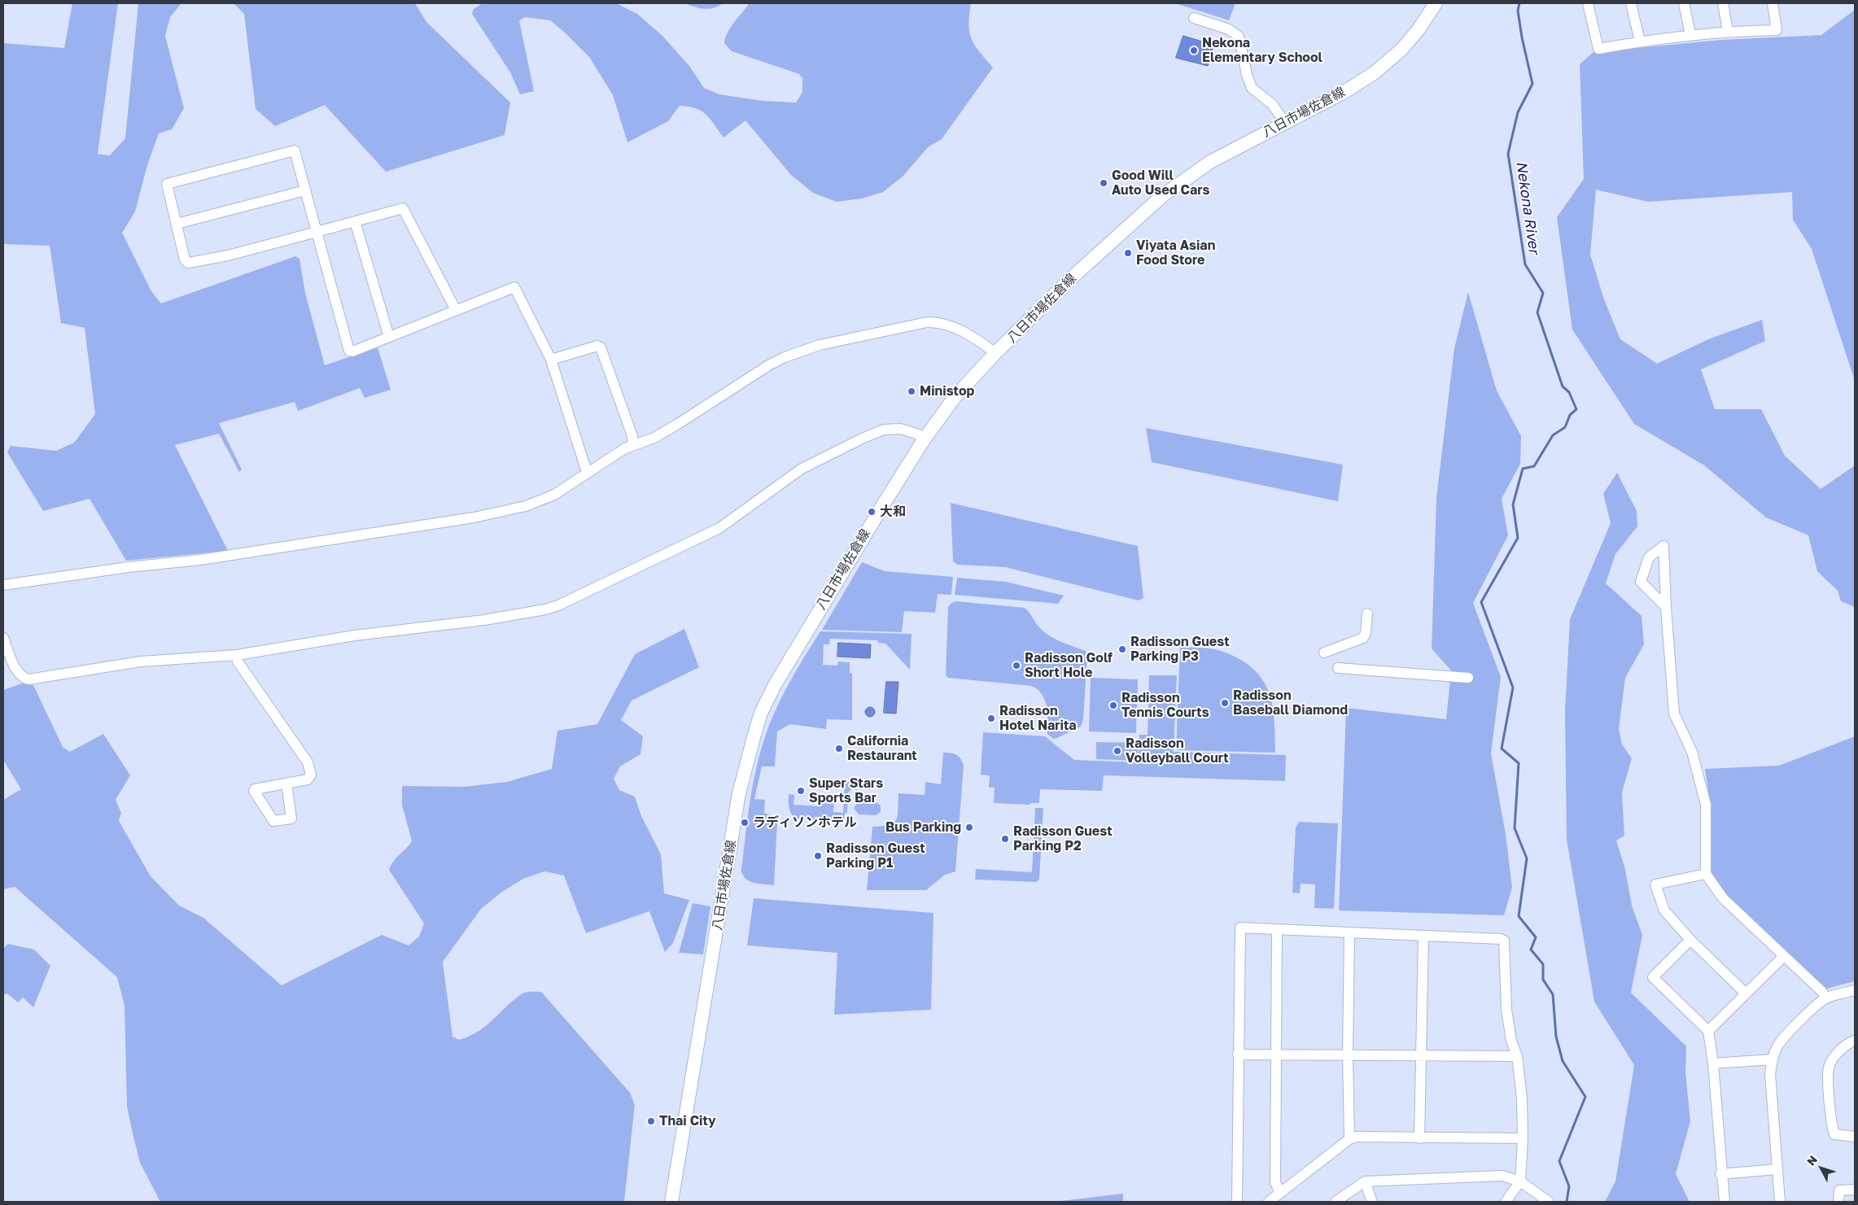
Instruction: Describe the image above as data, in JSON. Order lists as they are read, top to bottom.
{
  "streets": {
    "main road": ["八日市場佐倉線"]
  },
  "water": ["Nekona River"],
  "places": [
    "Nekona Elementary School",
    "Good Will Auto Used Cars",
    "Viyata Asian Food Store",
    "Ministop",
    "大和",
    "Radisson Guest Parking P3",
    "Radisson Golf Short Hole",
    "Radisson Baseball Diamond",
    "Radisson Tennis Courts",
    "Radisson Hotel Narita",
    "California Restaurant",
    "Radisson Volleyball Court",
    "Super Stars Sports Bar",
    "ラディソンホテル",
    "Bus Parking",
    "Radisson Guest Parking P2",
    "Radisson Guest Parking P1",
    "Thai City"
  ],
  "north": "top left"
}
